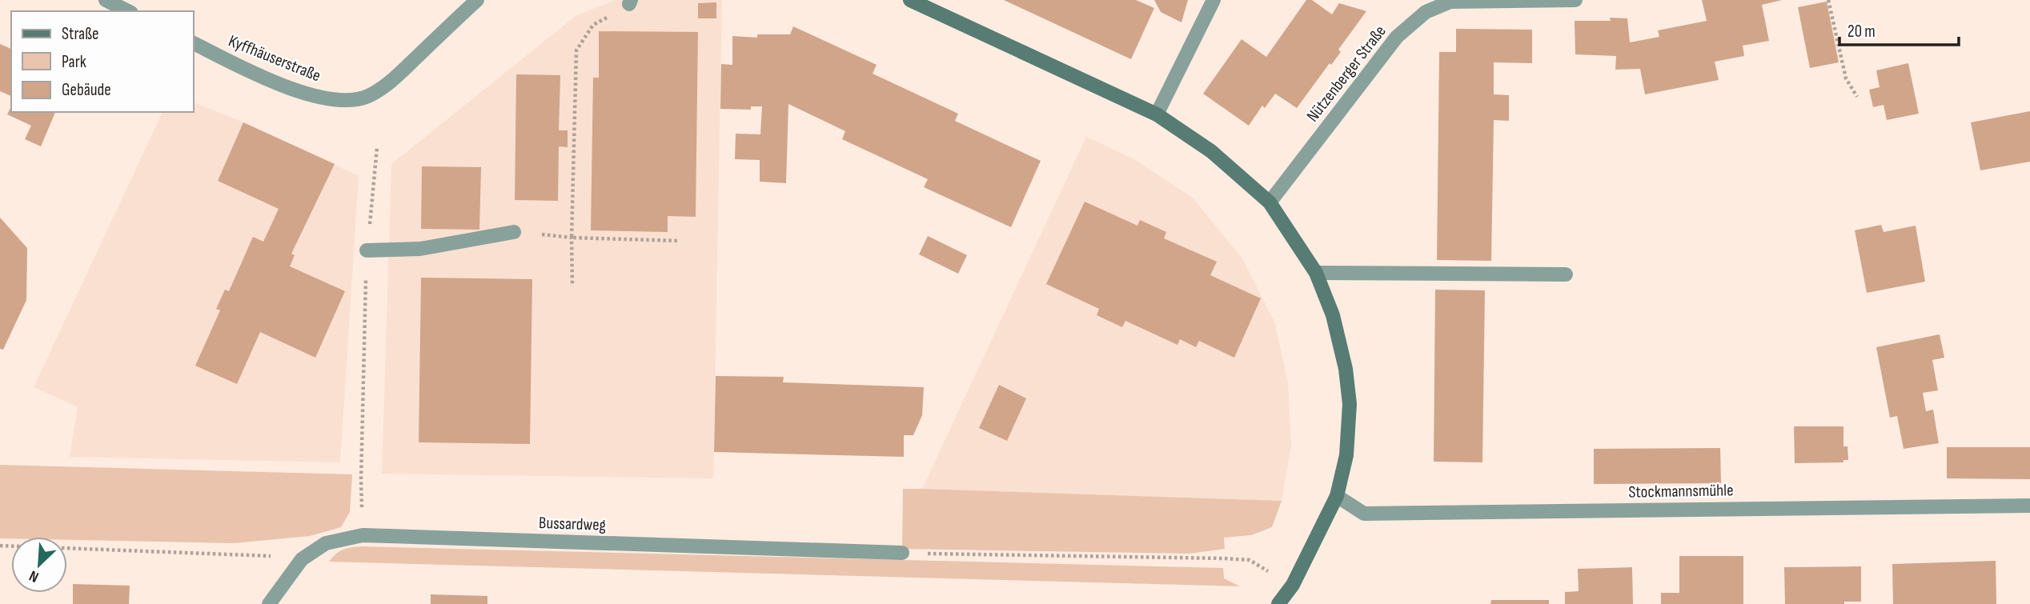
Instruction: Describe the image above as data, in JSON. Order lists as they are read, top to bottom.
{
  "streets": {
    "street": [
      "Kyffhäuserstraße",
      "Nützenberger Straße",
      "Stockmannsmühle",
      "Bussardweg"
    ]
  },
  "legend": ["Straße", "Park", "Gebäude"],
  "scale_bar": "20 m",
  "north": "bottom left"
}
